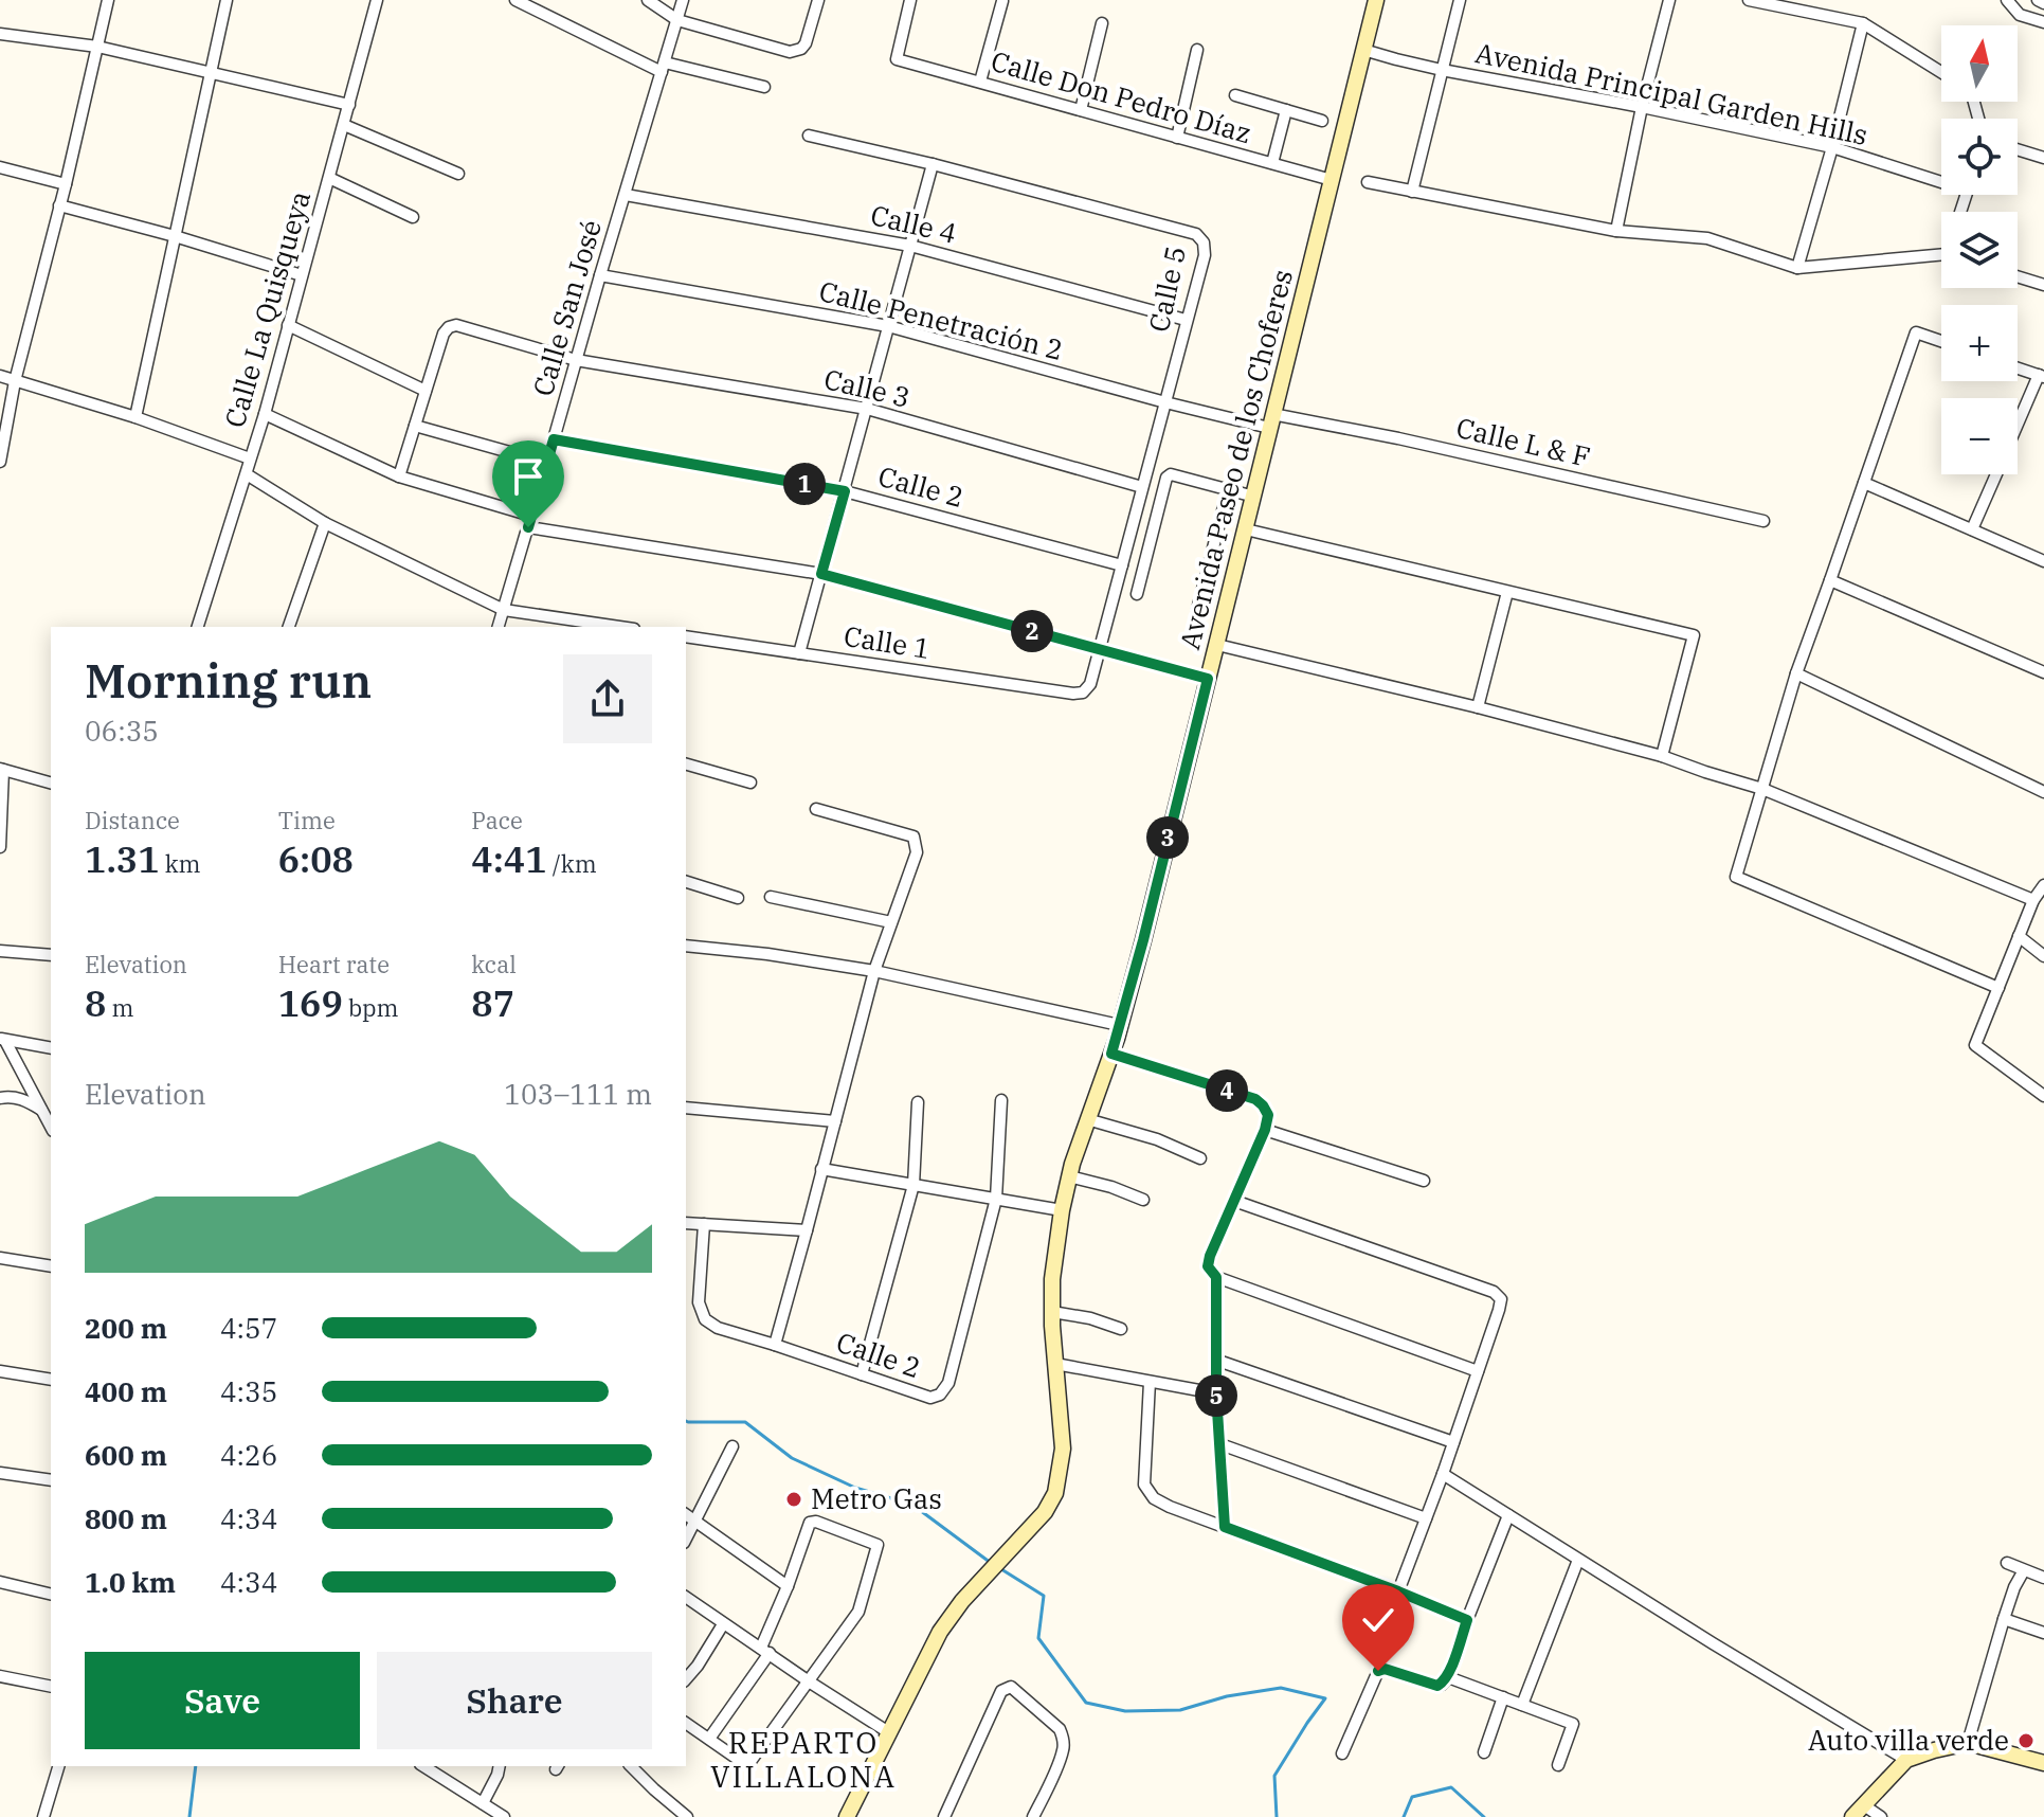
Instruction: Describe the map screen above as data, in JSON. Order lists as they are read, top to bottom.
{
  "streets": {
    "street": [
      "Avenida Principal Garden Hills",
      "Calle Don Pedro Díaz",
      "Calle 4",
      "Calle 5",
      "Calle San José",
      "Calle La Quisqueya",
      "Calle Penetración 2",
      "Calle 3",
      "Calle L & F",
      "Avenida Paseo de los Choferes",
      "Calle 2",
      "Calle 1"
    ]
  },
  "crossings": [
    ["Avenida Principal Garden Hills", "Avenida Paseo de los Choferes"],
    ["Calle Don Pedro Díaz", "Avenida Paseo de los Choferes"],
    ["Calle 4", "Calle 5"],
    ["Calle 4", "Calle San José"],
    ["Calle 5", "Calle Penetración 2"],
    ["Calle 5", "Calle 3"],
    ["Calle 5", "Calle 2"],
    ["Calle 5", "Calle 1"],
    ["Calle San José", "Calle Penetración 2"],
    ["Calle San José", "Calle 3"],
    ["Calle San José", "Calle 2"],
    ["Calle Penetración 2", "Calle L & F"],
    ["Calle Penetración 2", "Avenida Paseo de los Choferes"],
    ["Calle L & F", "Avenida Paseo de los Choferes"]
  ],
  "districts": ["REPARTO VILLALONA"],
  "places": ["Metro Gas", "Auto villa verde"],
  "north": "top",
  "page": {
    "map_buttons": ["+", "−"],
    "pins": [
      "1",
      "2",
      "3",
      "4",
      "5"
    ],
    "heading": ["Morning run", "06:35"],
    "stats": [
      ["Distance", "1.31 km"],
      ["Time", "6:08"],
      ["Pace", "4:41 /km"],
      ["Elevation", "8 m"],
      ["Heart rate", "169 bpm"],
      ["kcal", "87"]
    ],
    "chart": ["Elevation", "103–111 m"],
    "list": [
      {
        "name": "200 m",
        "note": "4:57"
      },
      {
        "name": "400 m",
        "note": "4:35"
      },
      {
        "name": "600 m",
        "note": "4:26"
      },
      {
        "name": "800 m",
        "note": "4:34"
      },
      {
        "name": "1.0 km",
        "note": "4:34"
      }
    ],
    "buttons": ["Save", "Share"]
  }
}
